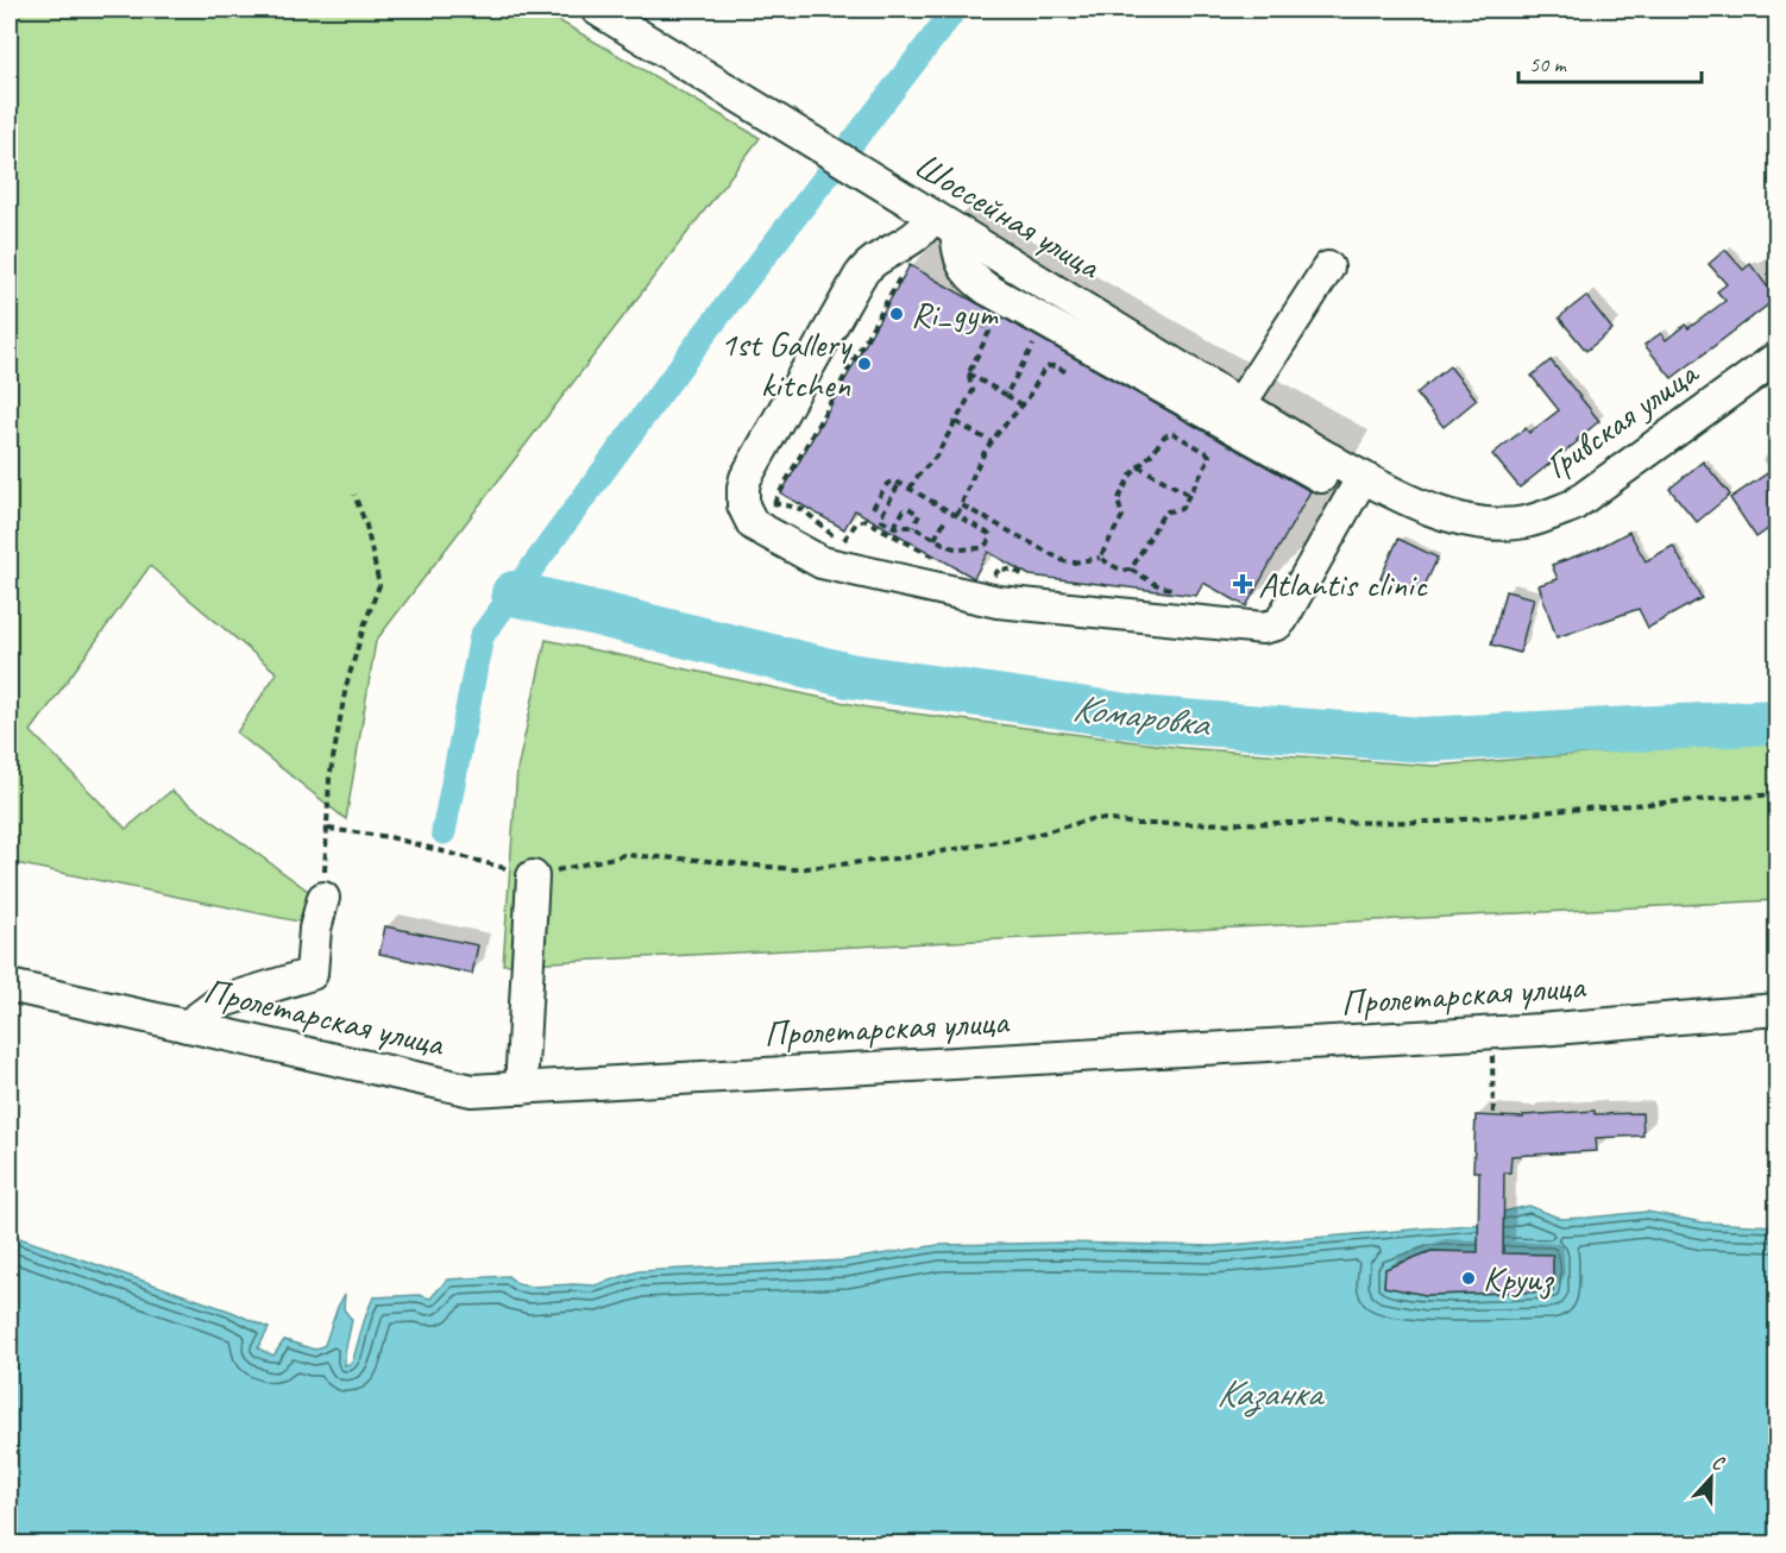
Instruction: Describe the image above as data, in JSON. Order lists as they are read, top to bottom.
{
  "streets": {
    "street": ["Шоссейная улица", "Гривская улица", "Пролетарская улица"]
  },
  "crossings": [
    ["Шоссейная улица", "Гривская улица"]
  ],
  "water": ["Комаровка", "Казанка"],
  "places": {
    "other": ["Ri_gym", "1st Gallery kitchen", "Круиз"],
    "health": ["Atlantis clinic"]
  },
  "scale_bar": "50 m",
  "north": "top"
}
